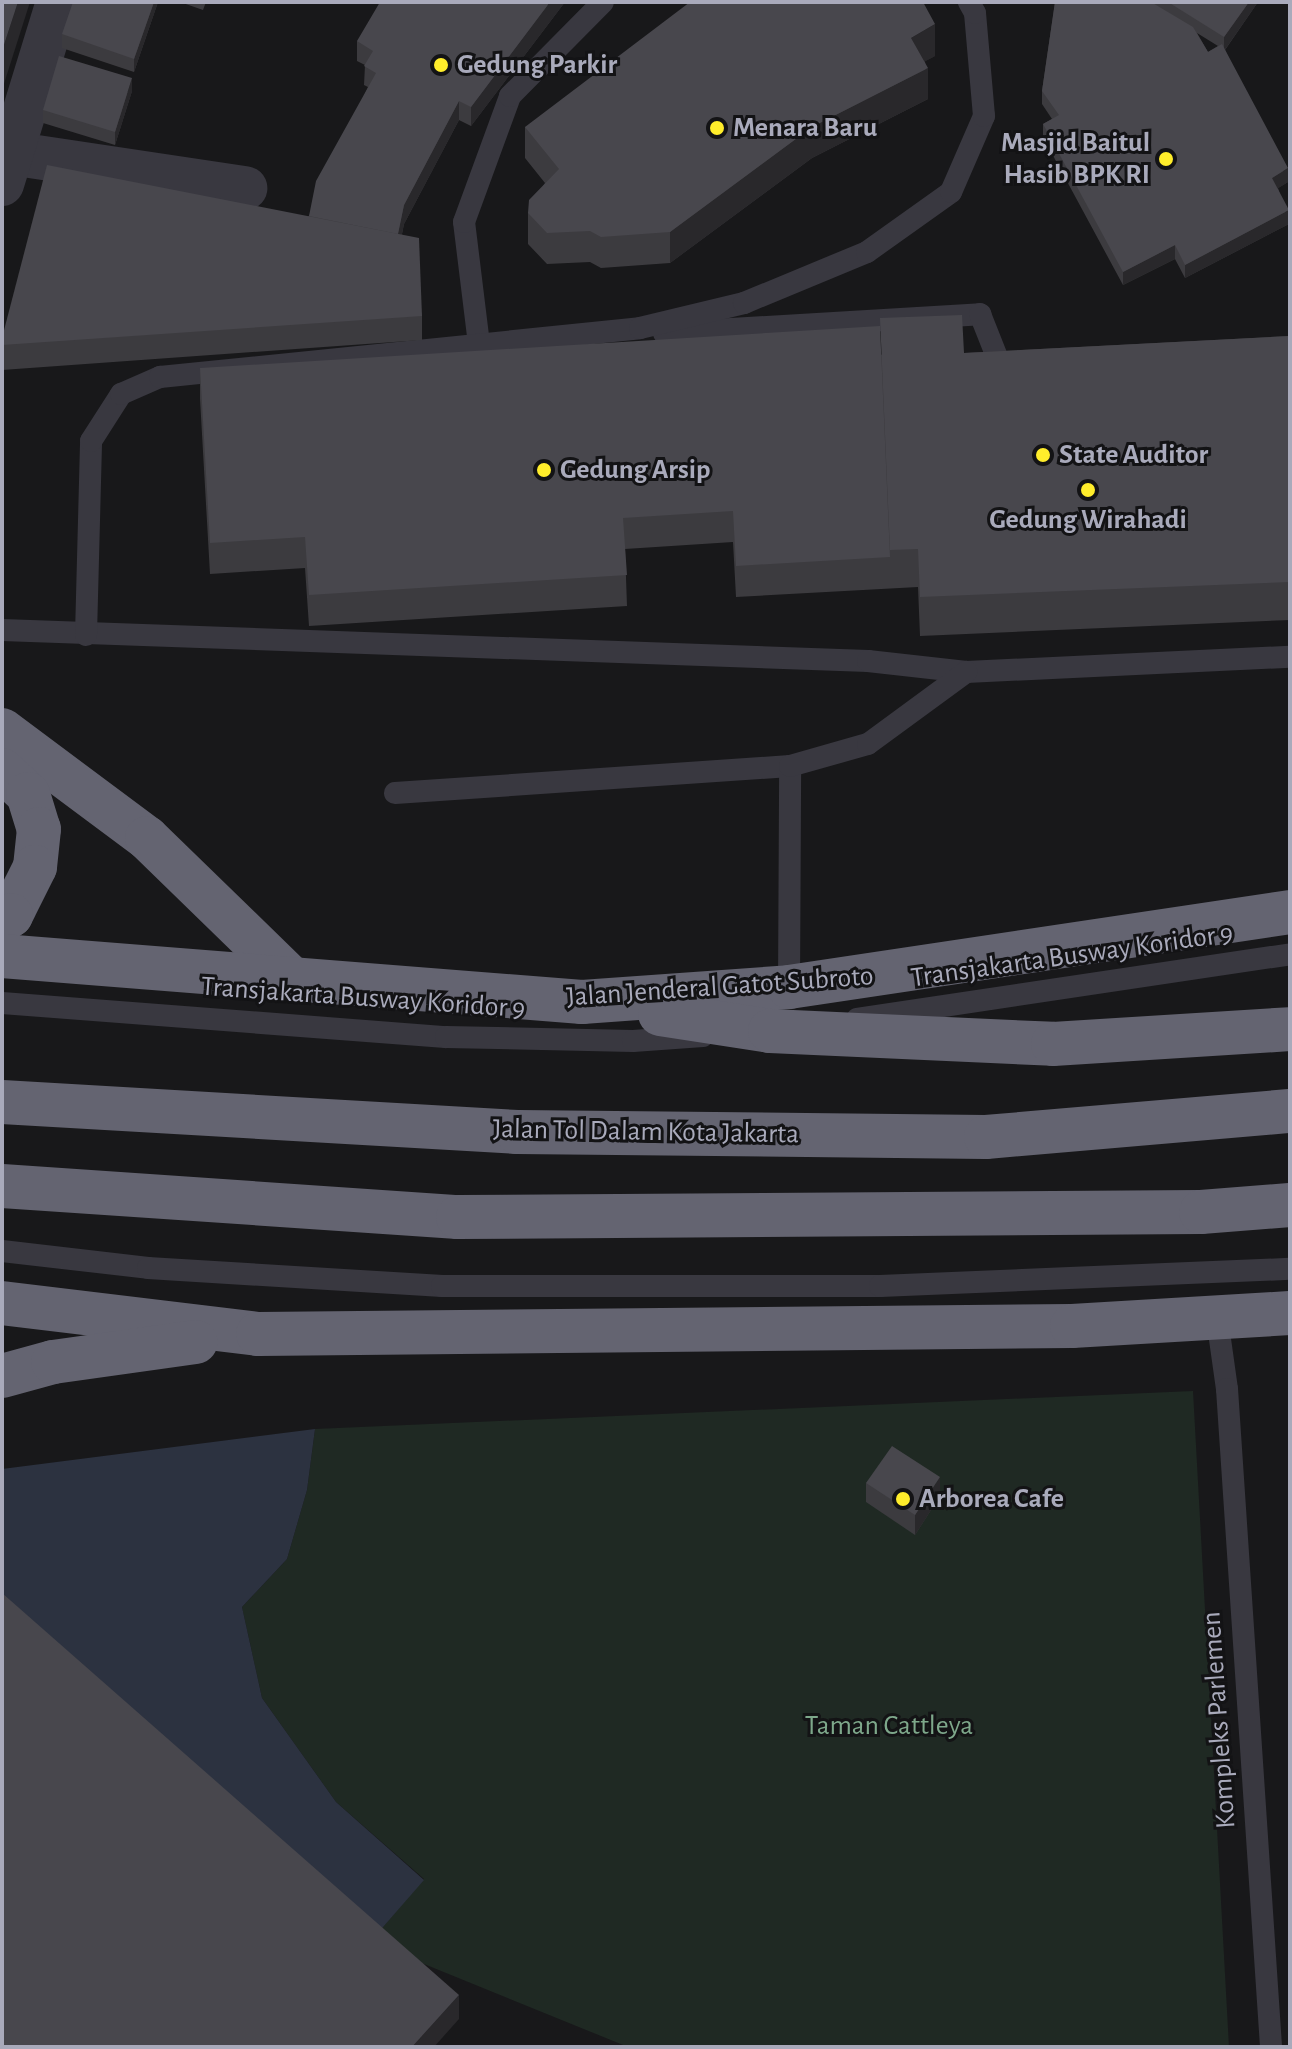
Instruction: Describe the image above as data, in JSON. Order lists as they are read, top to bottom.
{
  "streets": {
    "highway": ["Jalan Jenderal Gatot Subroto", "Jalan Tol Dalam Kota Jakarta"],
    "lane": ["Transjakarta Busway Koridor 9", "Kompleks Parlemen"]
  },
  "parks": ["Taman Cattleya"],
  "places": [
    "Gedung Parkir",
    "Menara Baru",
    "Masjid Baitul Hasib BPK RI",
    "State Auditor",
    "Gedung Arsip",
    "Gedung Wirahadi",
    "Arborea Cafe"
  ]
}
